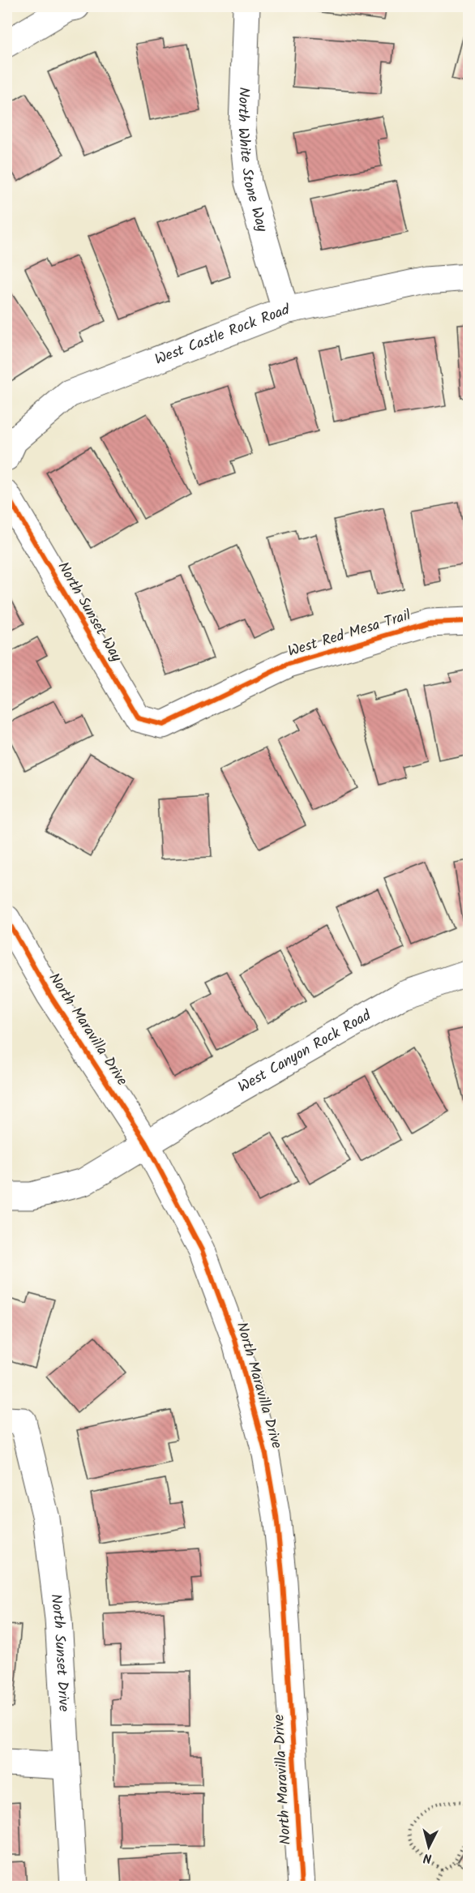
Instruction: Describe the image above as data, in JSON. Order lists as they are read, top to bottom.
{
  "streets": {
    "street": [
      "North White Stone Way",
      "West Castle Rock Road",
      "North Sunset Way",
      "West Red Mesa Trail",
      "North Maravilla Drive",
      "West Canyon Rock Road",
      "North Sunset Drive"
    ]
  },
  "crossings": [
    ["North White Stone Way", "West Castle Rock Road"],
    ["North Sunset Way", "West Red Mesa Trail"],
    ["North Maravilla Drive", "West Canyon Rock Road"]
  ],
  "north": "bottom"
}
